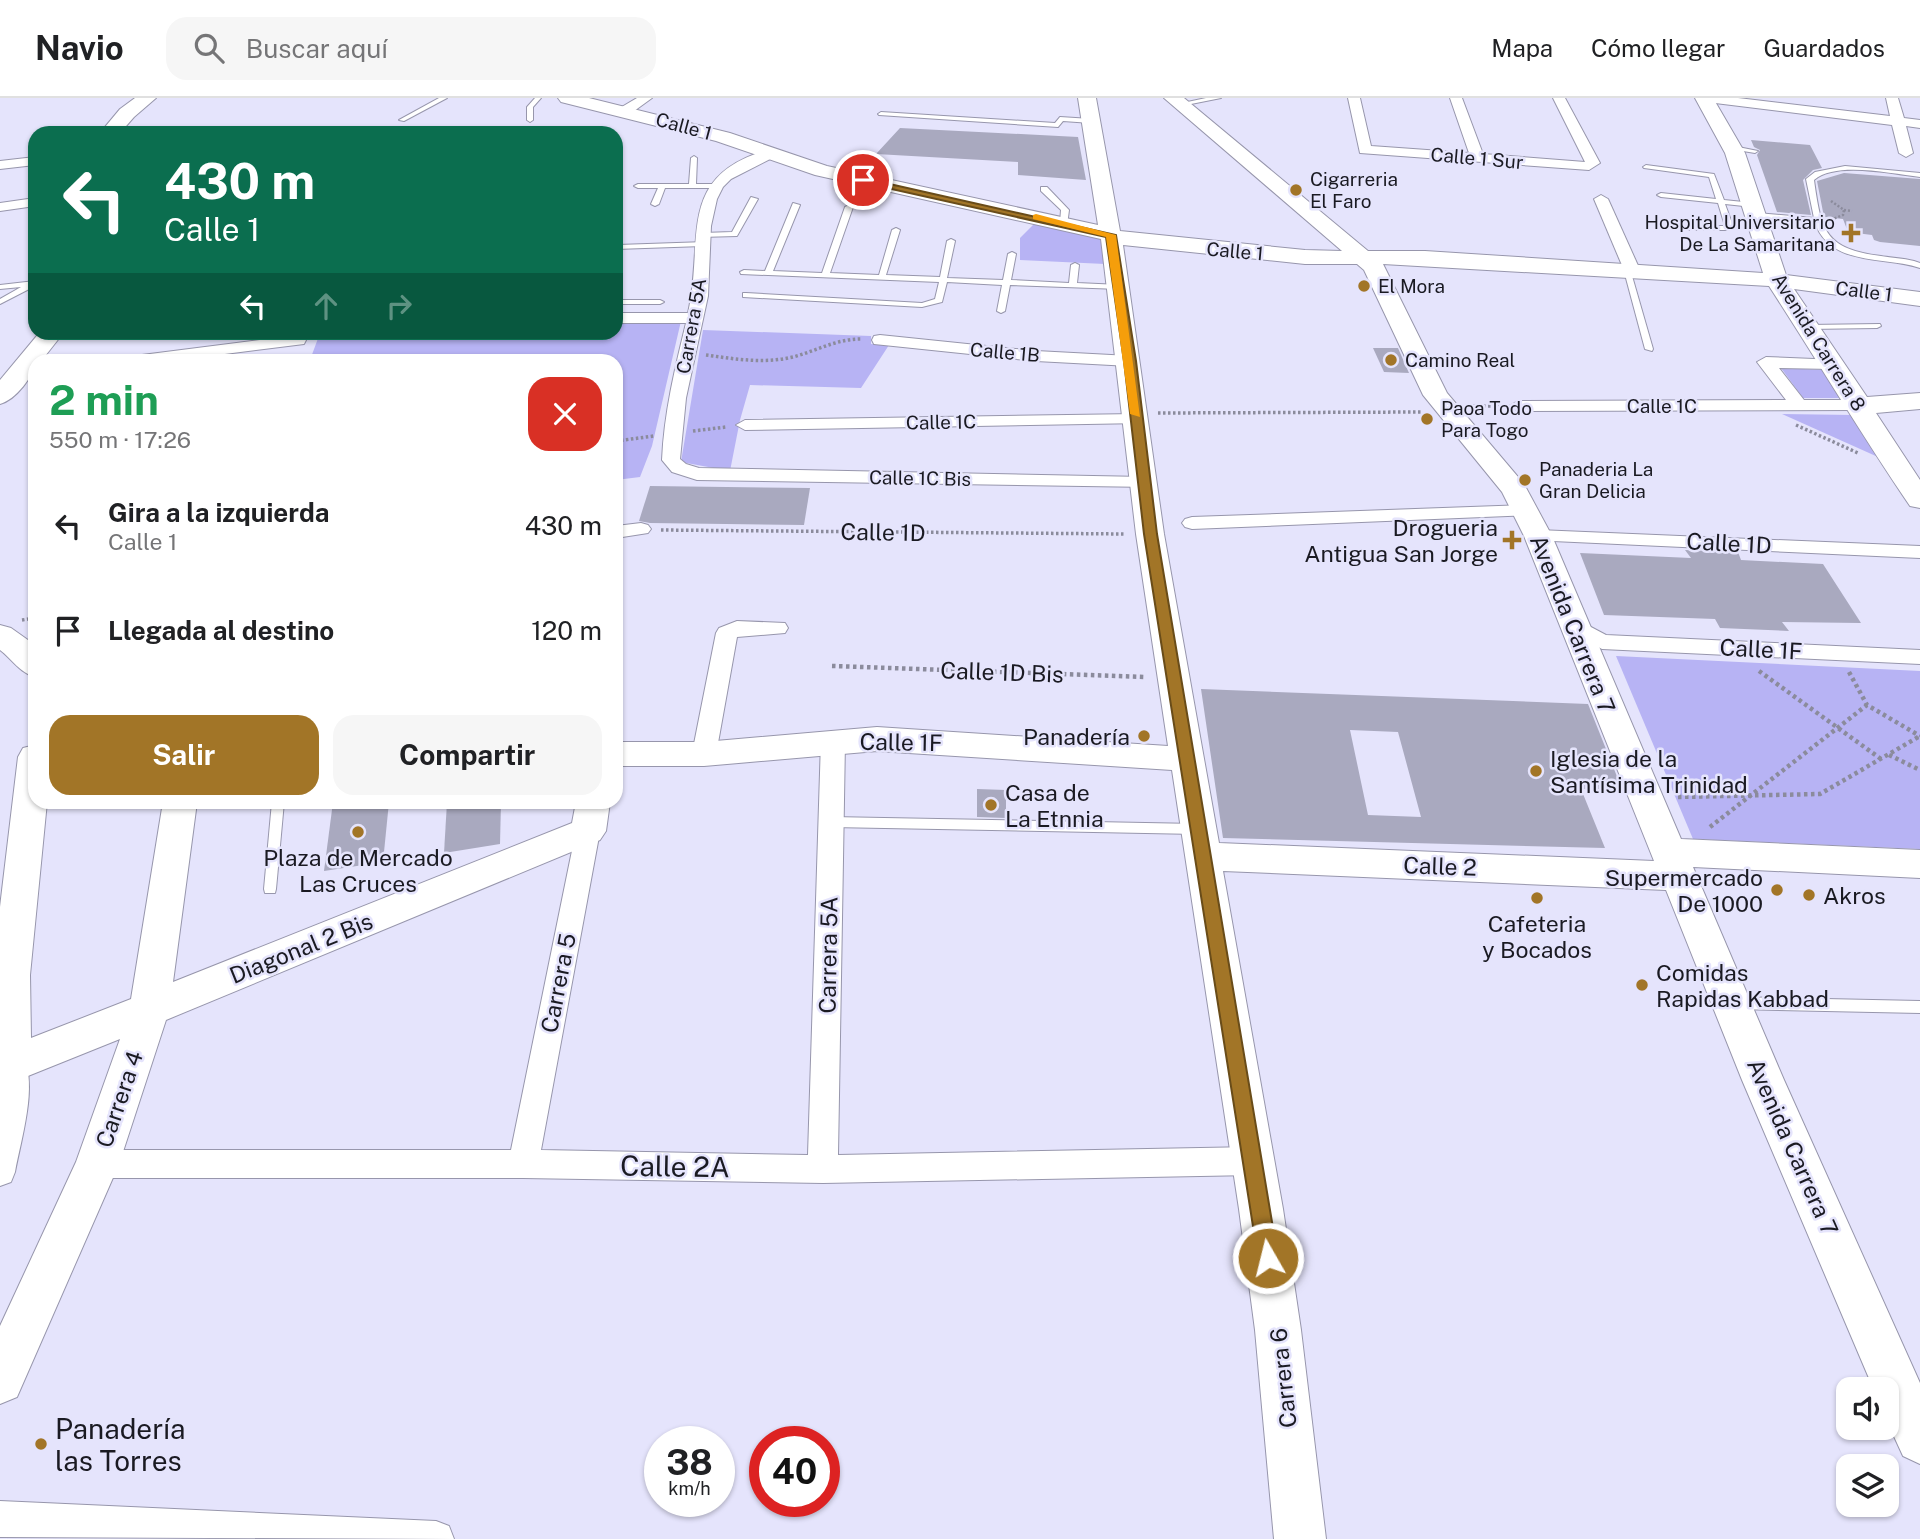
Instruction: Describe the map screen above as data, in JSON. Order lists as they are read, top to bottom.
{
  "streets": {
    "street": [
      "Calle 1",
      "Calle 1 Sur",
      "Carrera 5A",
      "Avenida Carrera 8",
      "Calle 1B",
      "Calle 1C",
      "Calle 1C Bis",
      "Calle 1D",
      "Avenida Carrera 7",
      "Calle 1F",
      "Calle 2",
      "Diagonal 2 Bis",
      "Carrera 5",
      "Carrera 4",
      "Calle 2A",
      "Carrera 6"
    ],
    "path": ["Calle 1D Bis"]
  },
  "crossings": [
    ["Calle 1", "Avenida Carrera 8"],
    ["Calle 1", "Avenida Carrera 7"],
    ["Calle 1", "Carrera 6"],
    ["Carrera 5A", "Calle 1C Bis"],
    ["Carrera 5A", "Calle 1F"],
    ["Carrera 5A", "Calle 2"],
    ["Carrera 5A", "Calle 2A"],
    ["Avenida Carrera 8", "Calle 1C"],
    ["Calle 1B", "Carrera 6"],
    ["Calle 1C", "Carrera 6"],
    ["Calle 1C Bis", "Carrera 6"],
    ["Calle 1D", "Avenida Carrera 7"],
    ["Calle 1D", "Carrera 6"],
    ["Avenida Carrera 7", "Calle 1F"],
    ["Avenida Carrera 7", "Calle 2"],
    ["Calle 1F", "Carrera 6"],
    ["Calle 1D Bis", "Carrera 6"],
    ["Calle 2", "Carrera 6"],
    ["Diagonal 2 Bis", "Carrera 5"],
    ["Diagonal 2 Bis", "Carrera 4"],
    ["Carrera 5", "Calle 2A"],
    ["Carrera 4", "Calle 2A"],
    ["Calle 2A", "Carrera 6"]
  ],
  "places": {
    "other": [
      "Cigarreria El Faro",
      "El Mora",
      "Camino Real",
      "Paoa Todo Para Togo",
      "Panaderia La Gran Delicia",
      "Panadería",
      "Iglesia de la Santísima Trinidad",
      "Casa de La Etnnia",
      "Plaza de Mercado Las Cruces",
      "Supermercado De 1000",
      "Akros",
      "Cafeteria y Bocados",
      "Comidas Rapidas Kabbad",
      "Panadería las Torres"
    ],
    "health": ["Hospital Universitario De La Samaritana", "Drogueria Antigua San Jorge"]
  },
  "page": {
    "header": "Navio",
    "search": "Buscar aquí",
    "nav": ["Mapa", "Cómo llegar", "Guardados"],
    "turn": ["430 m", "Calle 1"],
    "heading": ["2 min", "550 m · 17:26"],
    "list": [
      {
        "name": "Gira a la izquierda",
        "note": "Calle 1",
        "value": "430 m"
      },
      {
        "name": "Llegada al destino",
        "value": "120 m"
      }
    ],
    "buttons": ["Salir", "Compartir"],
    "speed": "38 km/h",
    "limit": "40"
  }
}
